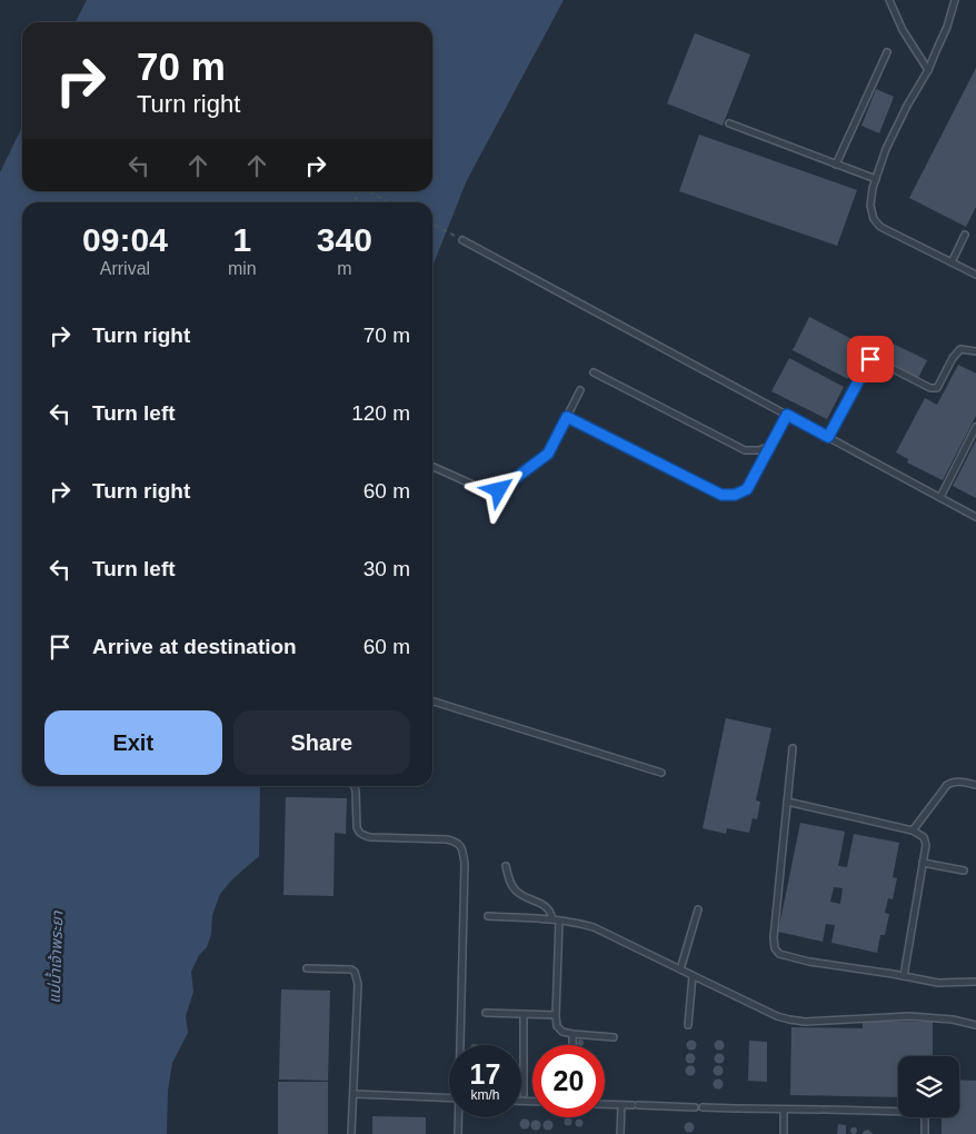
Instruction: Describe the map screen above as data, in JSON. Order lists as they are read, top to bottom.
{
  "water": ["แม่น้ำเจ้าพระยา"],
  "page": {
    "turn": ["70 m", "Turn right"],
    "eta": [
      "09:04",
      "Arrival",
      "1",
      "min",
      "340",
      "m"
    ],
    "list": [
      {
        "name": "Turn right",
        "value": "70 m"
      },
      {
        "name": "Turn left",
        "value": "120 m"
      },
      {
        "name": "Turn right",
        "value": "60 m"
      },
      {
        "name": "Turn left",
        "value": "30 m"
      },
      {
        "name": "Arrive at destination",
        "value": "60 m"
      }
    ],
    "buttons": ["Exit", "Share"],
    "speed": "17 km/h",
    "limit": "20"
  }
}
